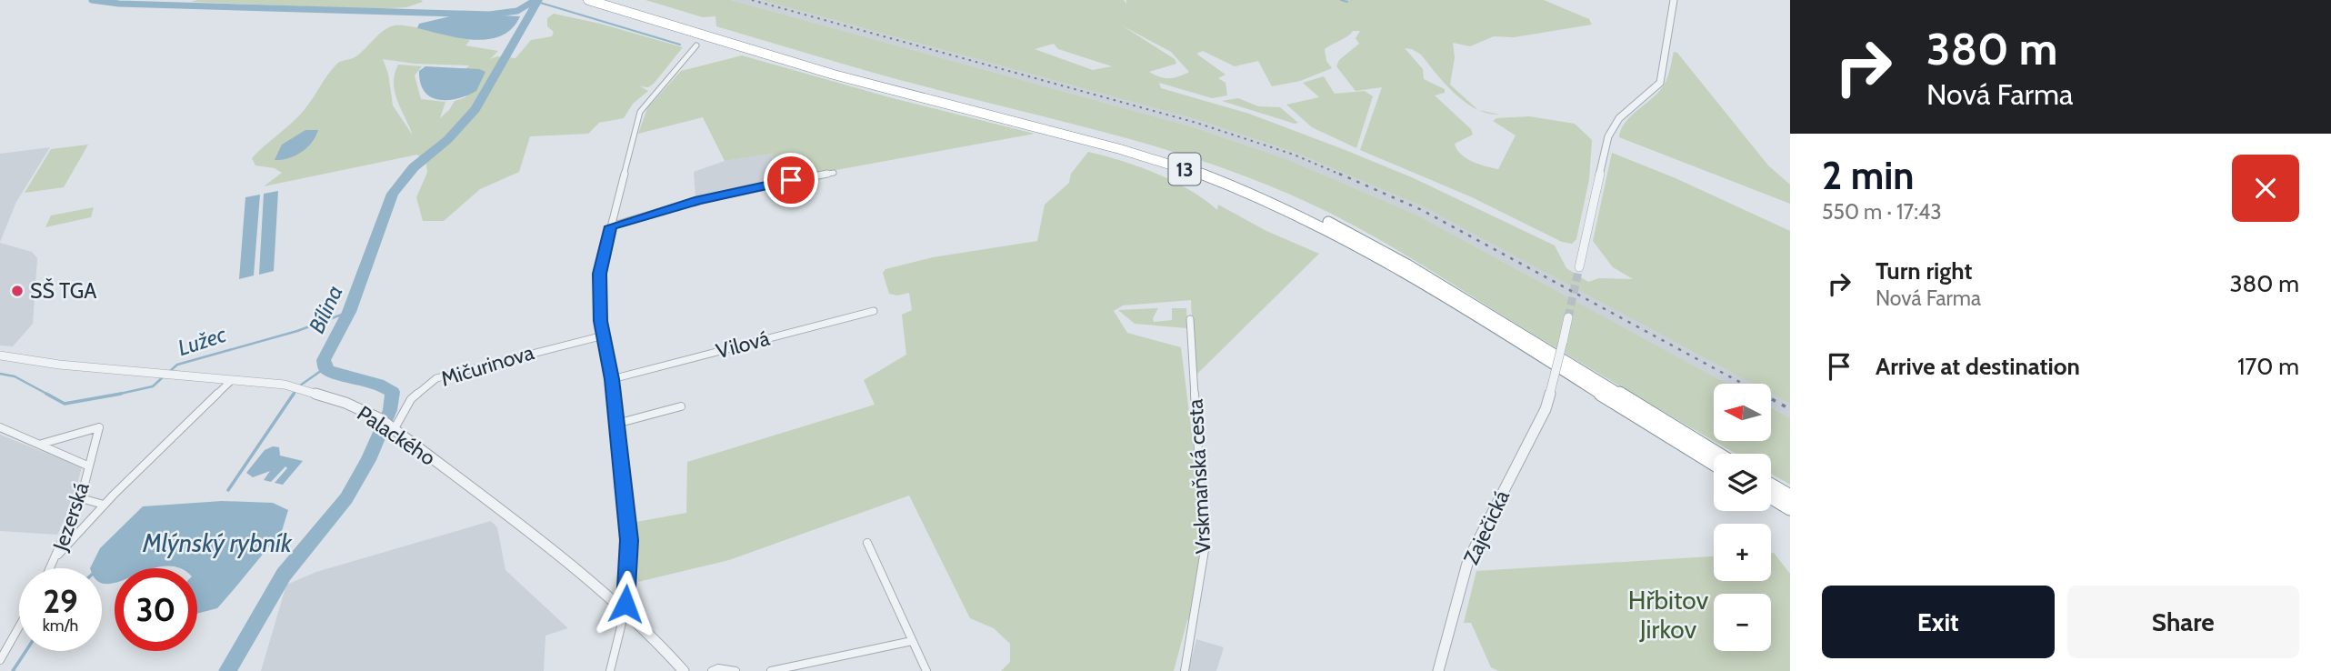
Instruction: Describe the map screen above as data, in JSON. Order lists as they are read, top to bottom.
{
  "streets": {
    "highway": ["13"],
    "street": [
      "Vilová",
      "Mičurinova",
      "Palackého",
      "Vrskmaňská cesta",
      "Jezerská",
      "Zaječická"
    ]
  },
  "crossings": [
    ["Mičurinova", "Palackého"]
  ],
  "water": ["Bílina", "Lužec", "Mlýnský rybník"],
  "parks": ["Hřbitov Jirkov"],
  "places": ["SŠ TGA"],
  "north": "left",
  "page": {
    "turn": ["380 m", "Nová Farma"],
    "heading": ["2 min", "550 m · 17:43"],
    "list": [
      {
        "name": "Turn right",
        "note": "Nová Farma",
        "value": "380 m"
      },
      {
        "name": "Arrive at destination",
        "value": "170 m"
      }
    ],
    "map_buttons": ["+", "−"],
    "speed": "29 km/h",
    "limit": "30",
    "buttons": ["Exit", "Share"]
  }
}
